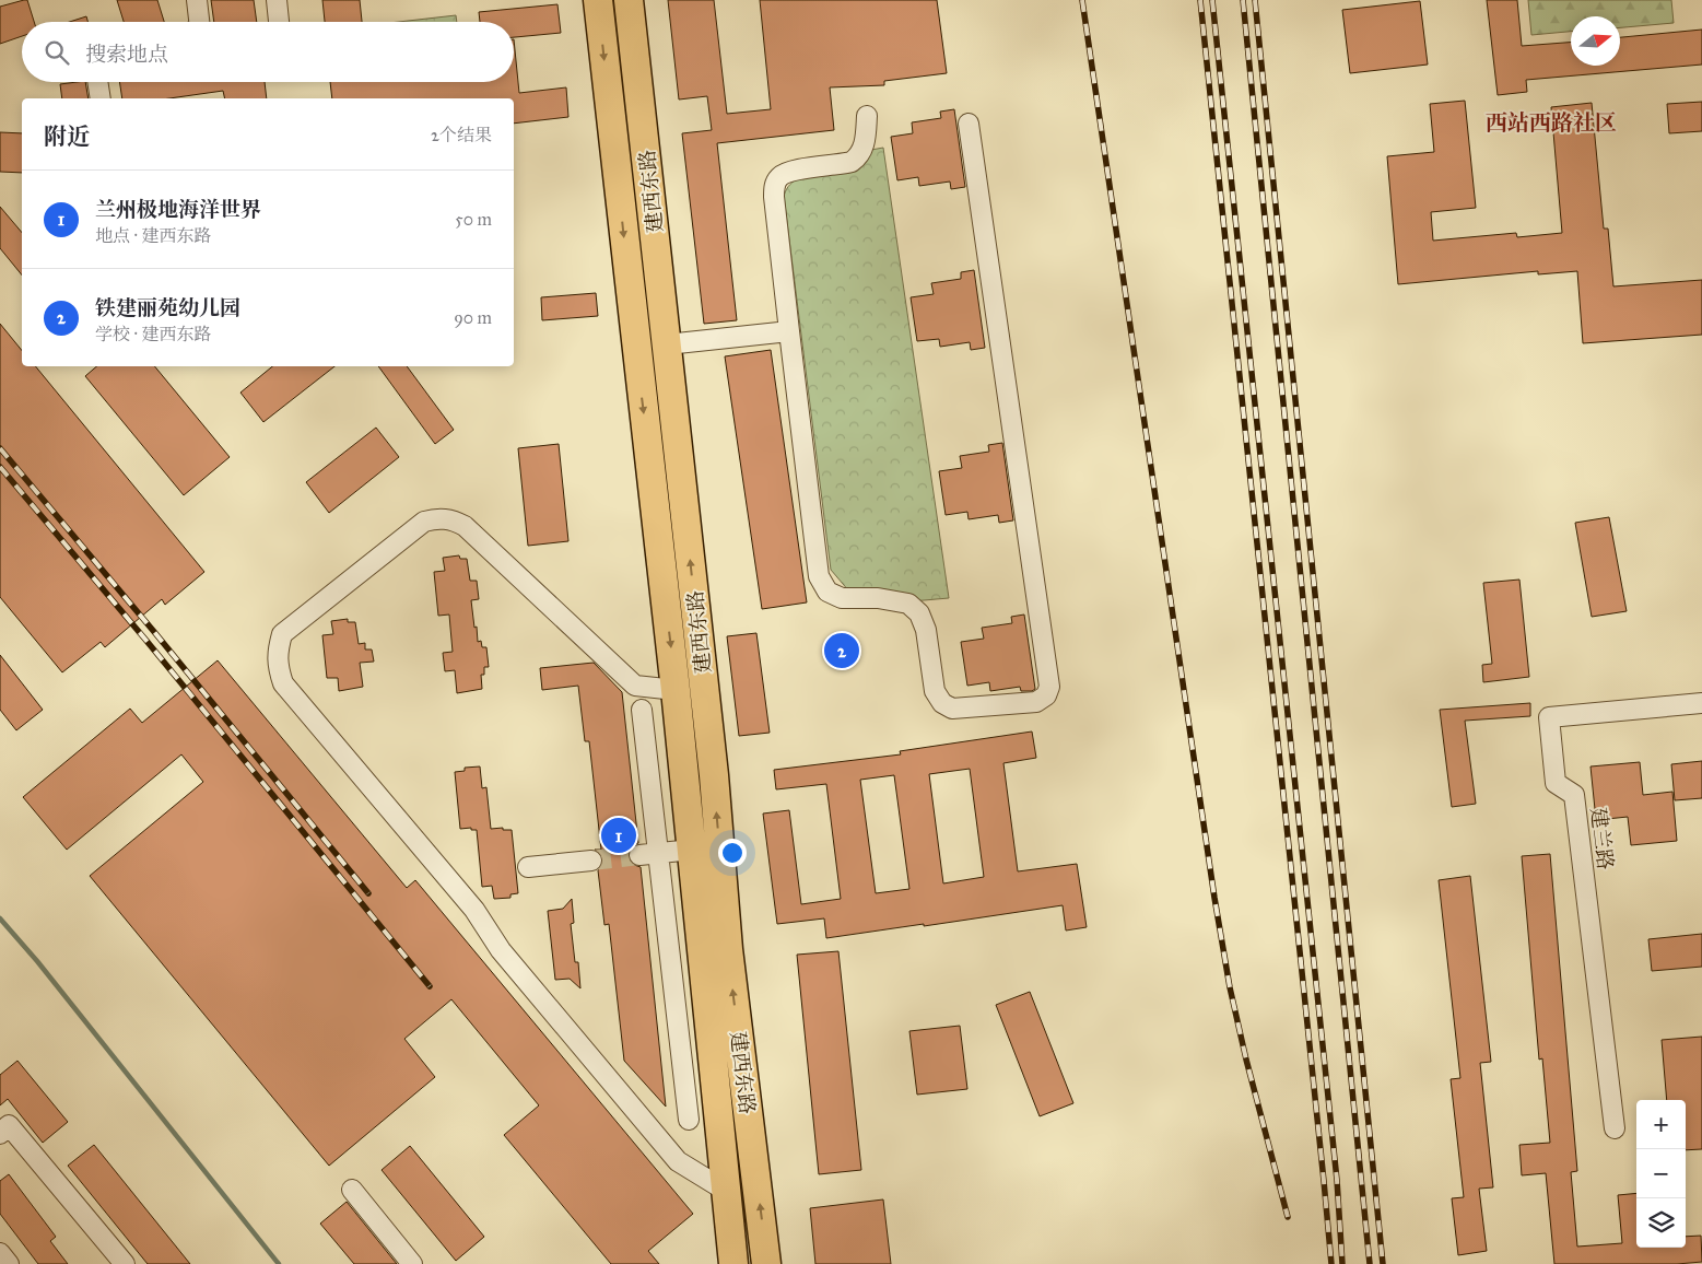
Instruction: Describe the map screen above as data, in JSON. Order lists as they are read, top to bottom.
{
  "streets": {
    "highway": ["建西东路"],
    "street": ["建兰路"]
  },
  "districts": ["西站西路社区"],
  "north": "right",
  "page": {
    "search": "搜索地点",
    "heading": ["附近", "2个结果"],
    "list": [
      {
        "mark": "1",
        "name": "兰州极地海洋世界",
        "note": "地点 · 建西东路",
        "value": "50 m"
      },
      {
        "mark": "2",
        "name": "铁建丽苑幼儿园",
        "note": "学校 · 建西东路",
        "value": "90 m"
      }
    ],
    "pins": ["2", "1"],
    "map_buttons": ["+", "−"]
  }
}
